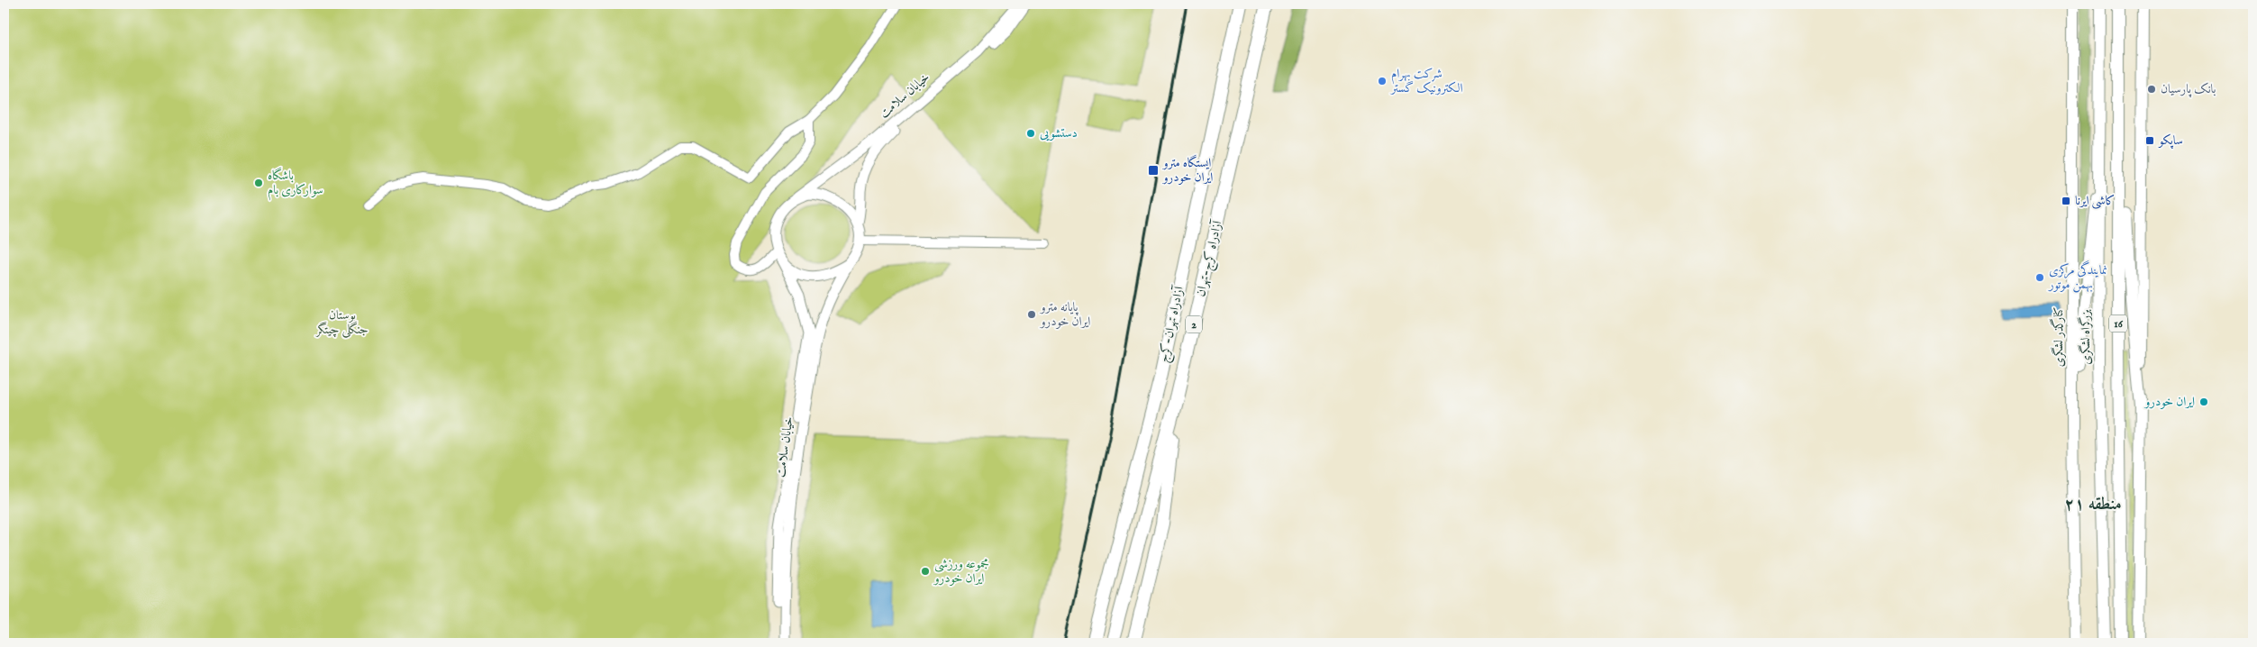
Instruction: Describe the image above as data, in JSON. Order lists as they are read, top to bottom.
{
  "streets": {
    "highway": ["آزادراه کرج-تهران", "آزادراه تهران-کرج", "2"],
    "main road": [
      "خیابان سلامت",
      "16",
      "کنارگذر لشگری",
      "بزرگراه لشگری"
    ]
  },
  "districts": ["منطقه ۲۱"],
  "parks": ["بوستان جنگلی چیتگر"],
  "places": {
    "other": [
      "شرکت بهرام الکترونیک گستر",
      "بانک پارسیان",
      "دستشویی",
      "باشگاه سوارکاری بام",
      "نمایندگی مرکزی بهمن موتور",
      "پایانه مترو ایران خودرو",
      "ایران خودرو",
      "مجموعه ورزشی ایران خودرو"
    ],
    "transit": ["ساپکو", "ایستگاه مترو ایران خودرو", "کاشی ایرنا"]
  }
}
